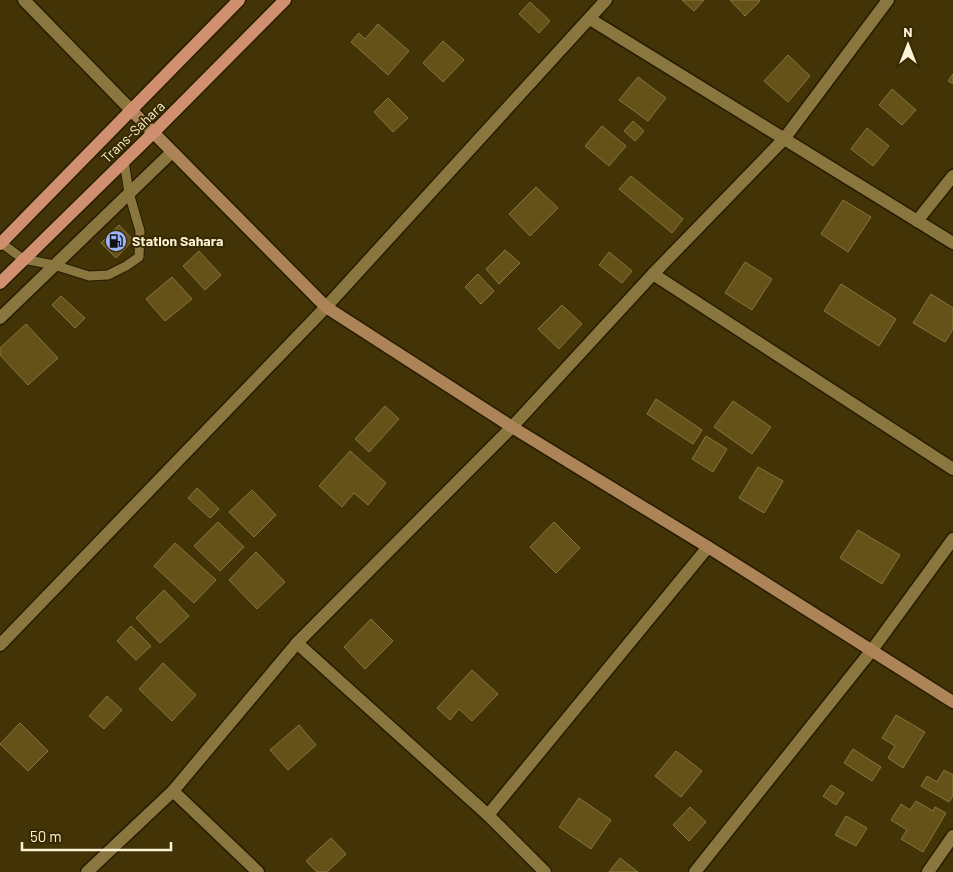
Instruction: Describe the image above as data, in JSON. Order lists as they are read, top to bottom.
{
  "streets": {
    "main road": ["Trans-Sahara"]
  },
  "places": {
    "fuel station": ["Station Sahara"]
  },
  "scale_bar": "50 m",
  "north": "top"
}
